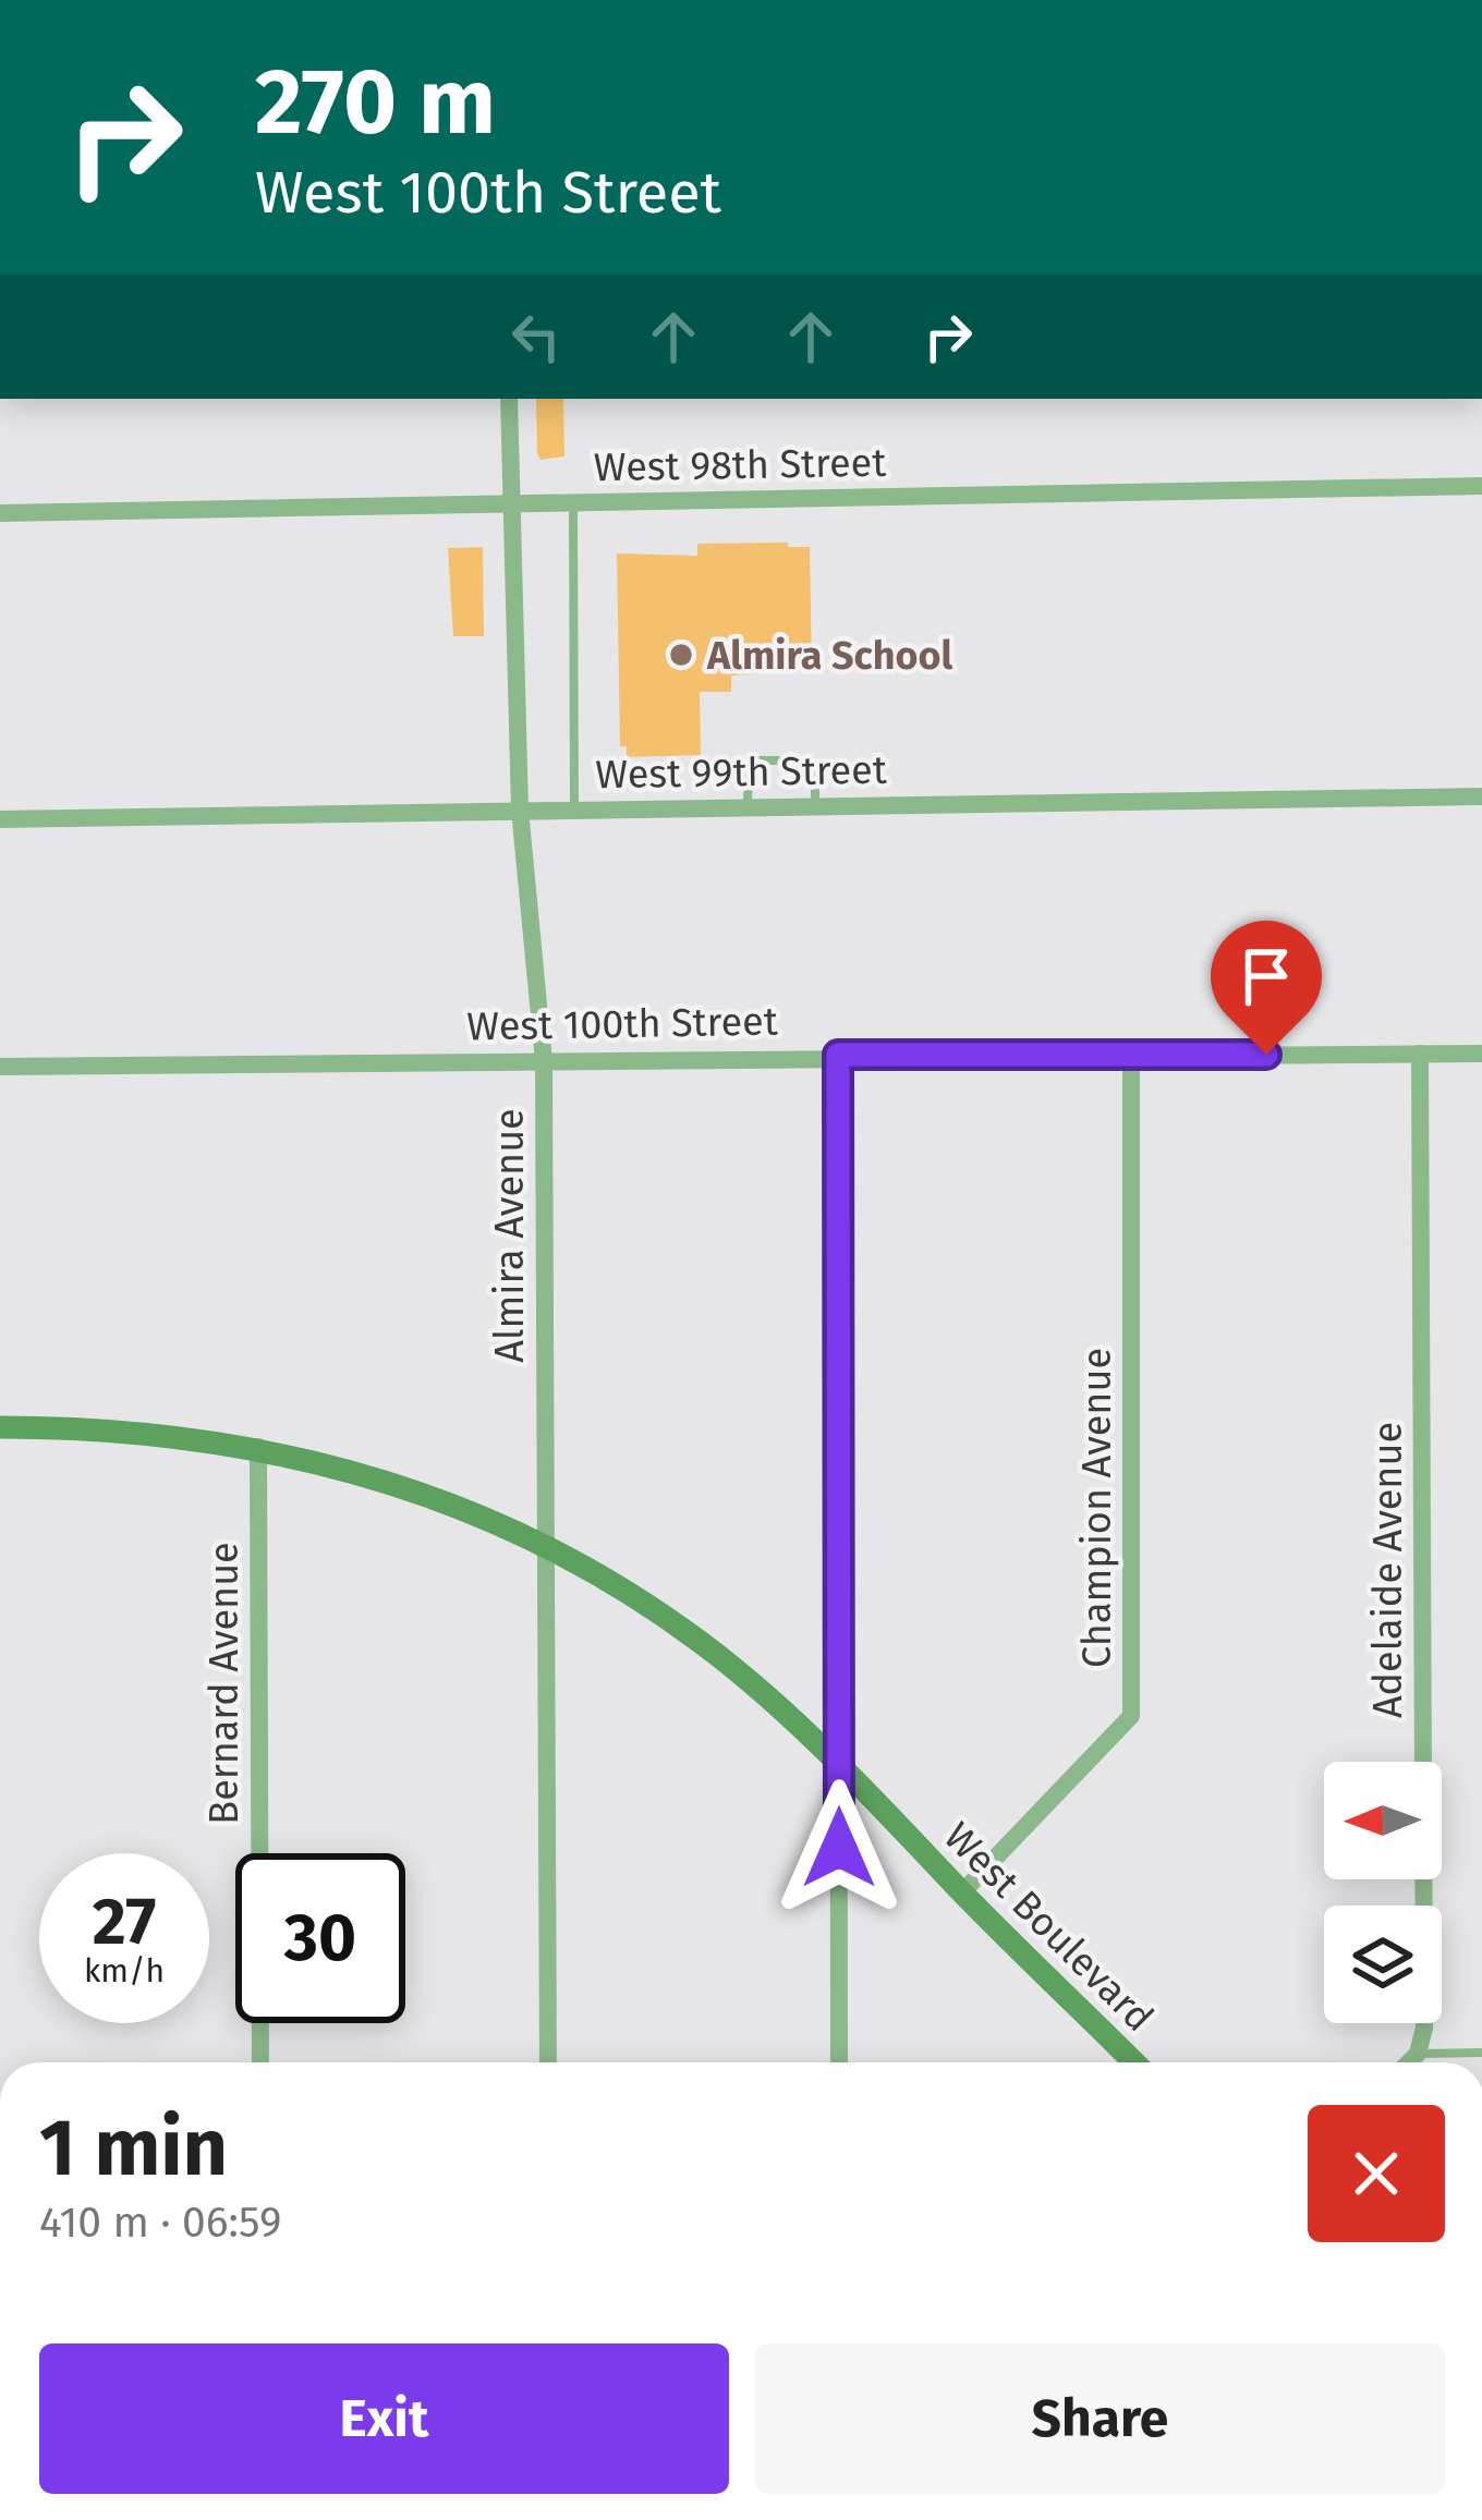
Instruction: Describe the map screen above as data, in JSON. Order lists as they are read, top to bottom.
{
  "streets": {
    "street": [
      "West 98th Street",
      "West 99th Street",
      "West 100th Street",
      "Almira Avenue",
      "Champion Avenue",
      "Adelaide Avenue",
      "Bernard Avenue",
      "West Boulevard"
    ]
  },
  "crossings": [
    ["West 98th Street", "Almira Avenue"],
    ["West 99th Street", "Almira Avenue"],
    ["West 100th Street", "Almira Avenue"],
    ["West 100th Street", "Champion Avenue"],
    ["West 100th Street", "Adelaide Avenue"],
    ["Almira Avenue", "West Boulevard"],
    ["Champion Avenue", "West Boulevard"],
    ["Bernard Avenue", "West Boulevard"]
  ],
  "places": ["Almira School"],
  "north": "left",
  "page": {
    "turn": ["270 m", "West 100th Street"],
    "speed": "27 km/h",
    "limit": "30",
    "heading": ["1 min", "410 m · 06:59"],
    "buttons": ["Exit", "Share"]
  }
}
